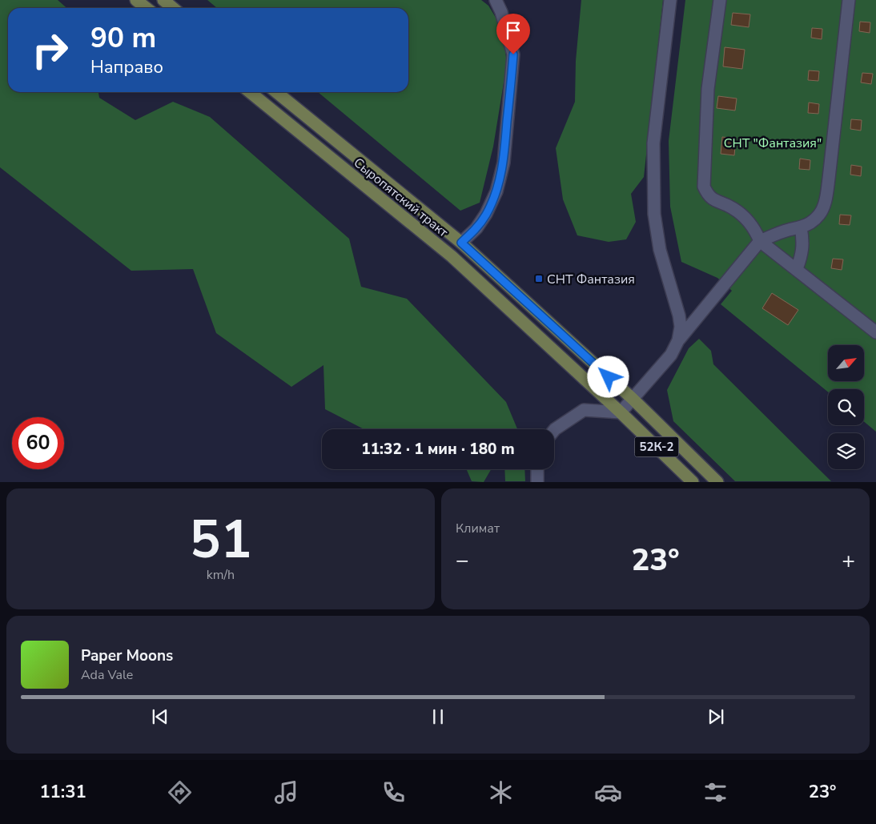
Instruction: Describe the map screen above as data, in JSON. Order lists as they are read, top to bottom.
{
  "streets": {
    "main road": ["Сыропятский тракт", "52К-2"]
  },
  "parks": ["СНТ \"Фантазия\""],
  "places": {
    "transit": ["СНТ Фантазия"]
  },
  "north": "top right",
  "page": {
    "turn": ["90 m", "Направо"],
    "limit": "60",
    "trip": "11:32 · 1 мин · 180 m",
    "tile": [
      ["51", "km/h"],
      "Климат"
    ],
    "heat": ["−", "23°", "+"],
    "song": ["Paper Moons", "Ada Vale"],
    "tabs": ["11:31", "23°"]
  }
}
